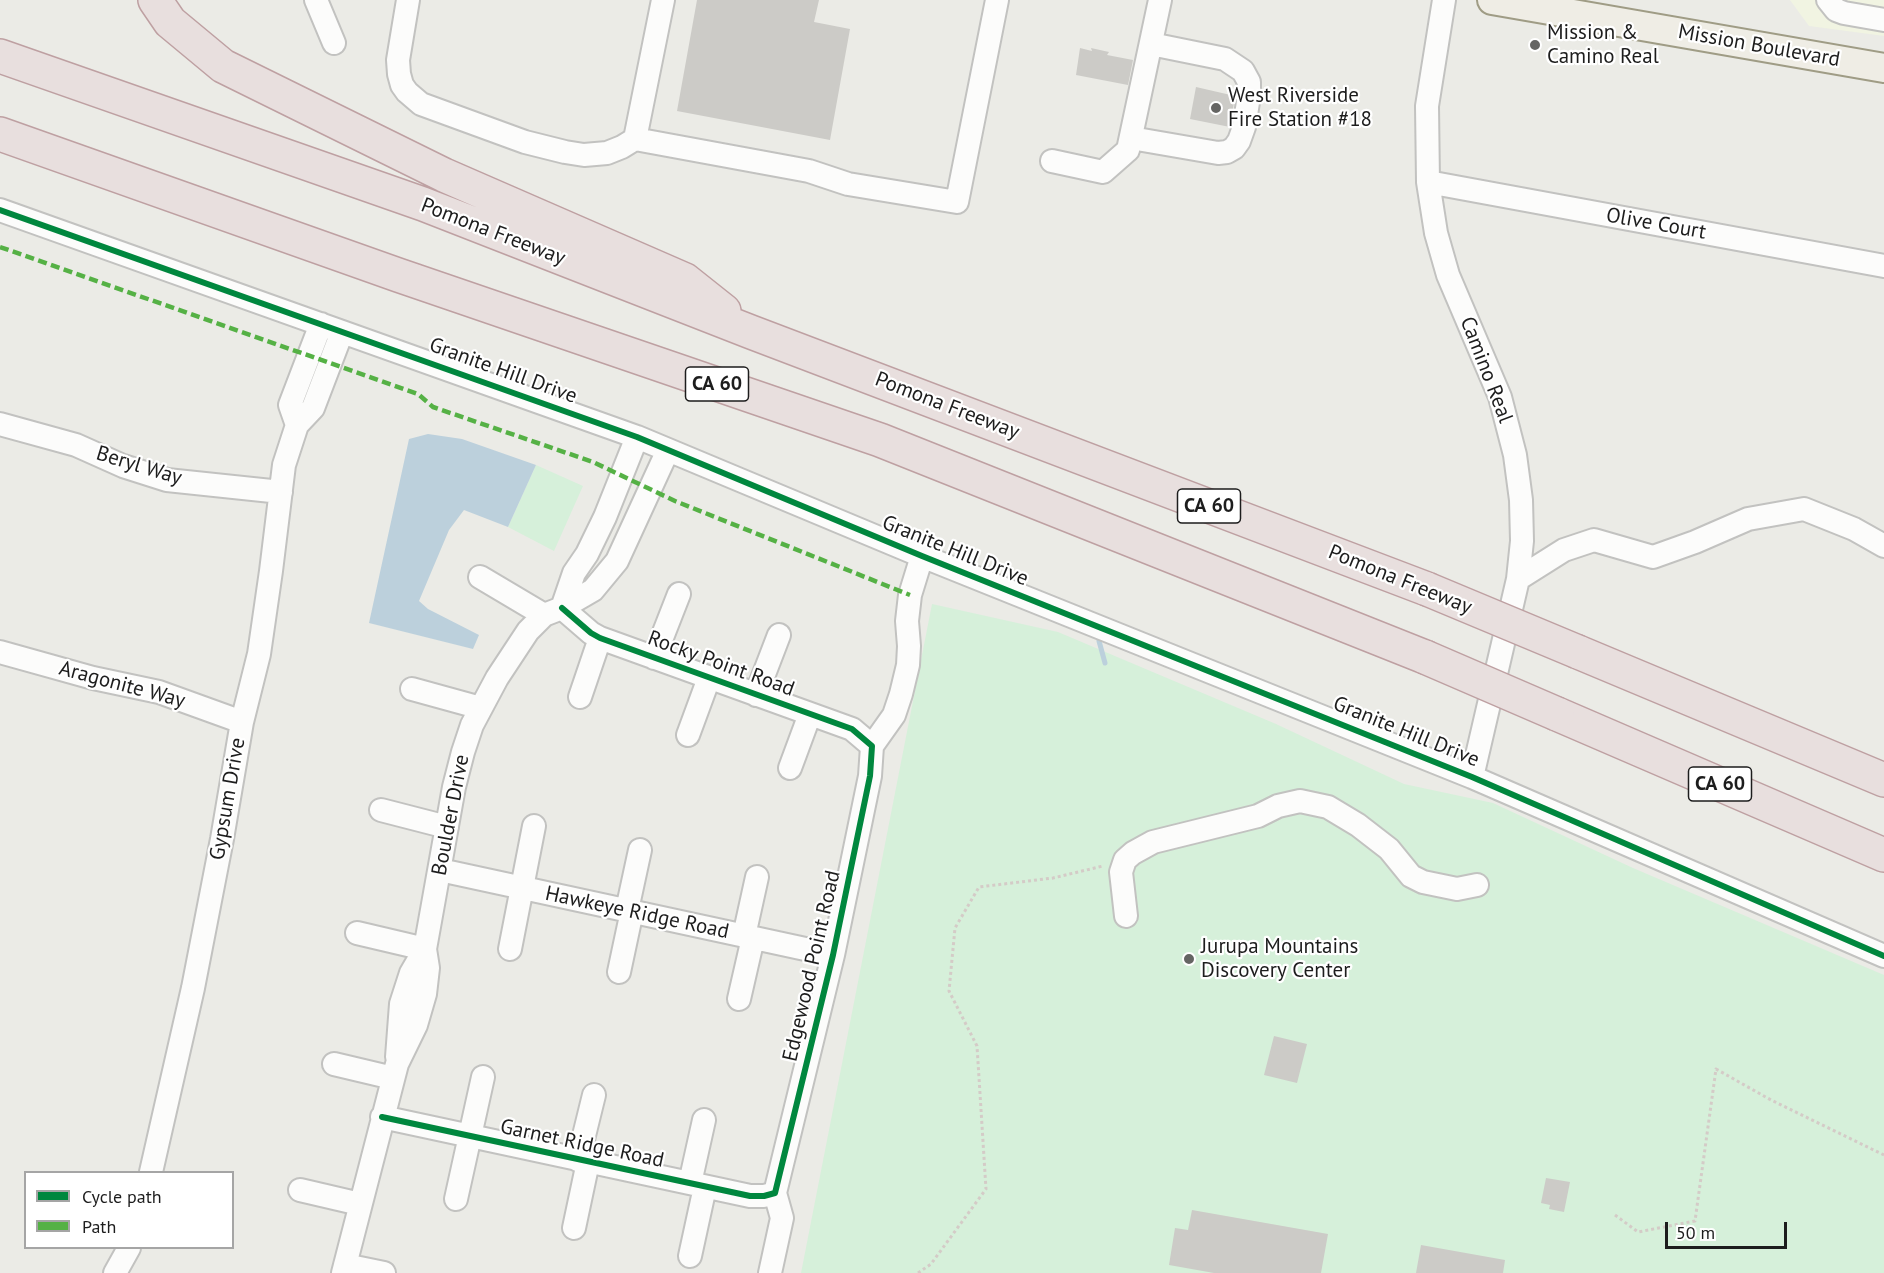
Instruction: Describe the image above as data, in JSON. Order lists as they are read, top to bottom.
{
  "streets": {
    "highway": ["Pomona Freeway", "CA 60"],
    "main road": ["Mission Boulevard"],
    "street": [
      "Olive Court",
      "Camino Real",
      "Granite Hill Drive",
      "Beryl Way",
      "Rocky Point Road",
      "Aragonite Way",
      "Gypsum Drive",
      "Boulder Drive",
      "Hawkeye Ridge Road",
      "Edgewood Point Road",
      "Garnet Ridge Road"
    ]
  },
  "crossings": [
    ["Olive Court", "Camino Real"],
    ["Camino Real", "Granite Hill Drive"],
    ["Granite Hill Drive", "Gypsum Drive"],
    ["Granite Hill Drive", "Boulder Drive"],
    ["Beryl Way", "Gypsum Drive"],
    ["Rocky Point Road", "Boulder Drive"],
    ["Rocky Point Road", "Edgewood Point Road"],
    ["Aragonite Way", "Gypsum Drive"],
    ["Boulder Drive", "Hawkeye Ridge Road"],
    ["Boulder Drive", "Garnet Ridge Road"],
    ["Hawkeye Ridge Road", "Edgewood Point Road"],
    ["Edgewood Point Road", "Garnet Ridge Road"]
  ],
  "places": ["Mission & Camino Real", "West Riverside Fire Station #18", "Jurupa Mountains Discovery Center"],
  "legend": ["Cycle path", "Path"],
  "scale_bar": "50 m"
}
